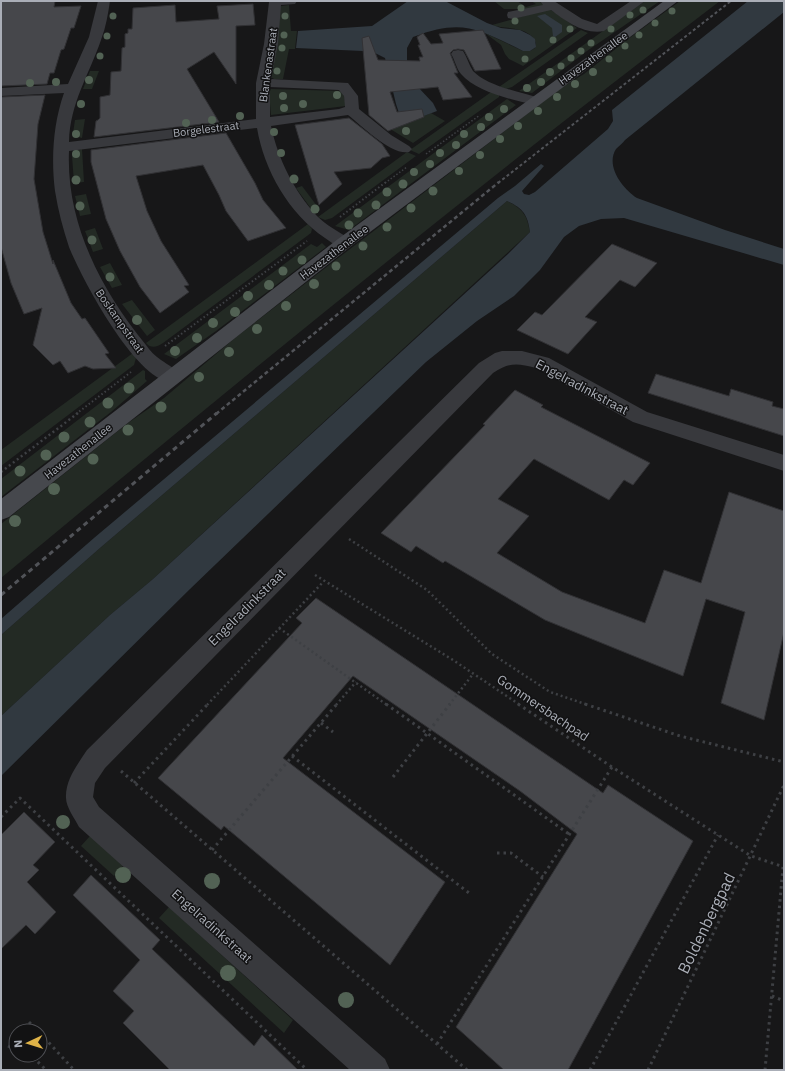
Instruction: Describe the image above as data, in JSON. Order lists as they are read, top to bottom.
{
  "streets": {
    "main road": ["Havezathenallee"],
    "street": [
      "Blankenastraat",
      "Borgelestraat",
      "Boskampstraat",
      "Engelradinkstraat"
    ],
    "path": ["Gommersbachpad", "Boldenbergpad"]
  },
  "crossings": [
    ["Havezathenallee", "Blankenastraat"],
    ["Havezathenallee", "Boskampstraat"],
    ["Blankenastraat", "Borgelestraat"],
    ["Borgelestraat", "Boskampstraat"],
    ["Engelradinkstraat", "Gommersbachpad"],
    ["Gommersbachpad", "Boldenbergpad"]
  ],
  "north": "left"
}
